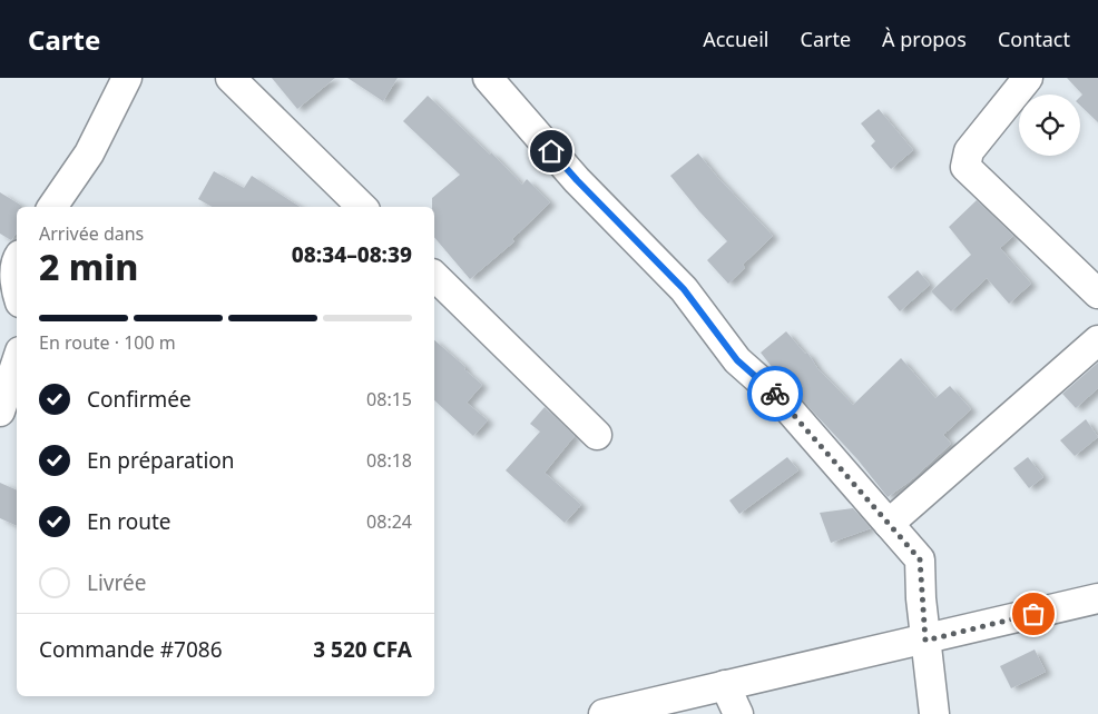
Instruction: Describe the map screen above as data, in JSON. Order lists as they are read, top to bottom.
{
  "page": {
    "header": "Carte",
    "nav": [
      "Accueil",
      "Carte",
      "À propos",
      "Contact"
    ],
    "heading": ["2 min", "Arrivée dans", "08:34–08:39"],
    "panel": ["Commande #7086", "3 520 CFA"],
    "bar": "En route · 100 m",
    "list": [
      ["Confirmée", "08:15"],
      ["En préparation", "08:18"],
      ["En route", "08:24"],
      "Livrée"
    ]
  }
}
